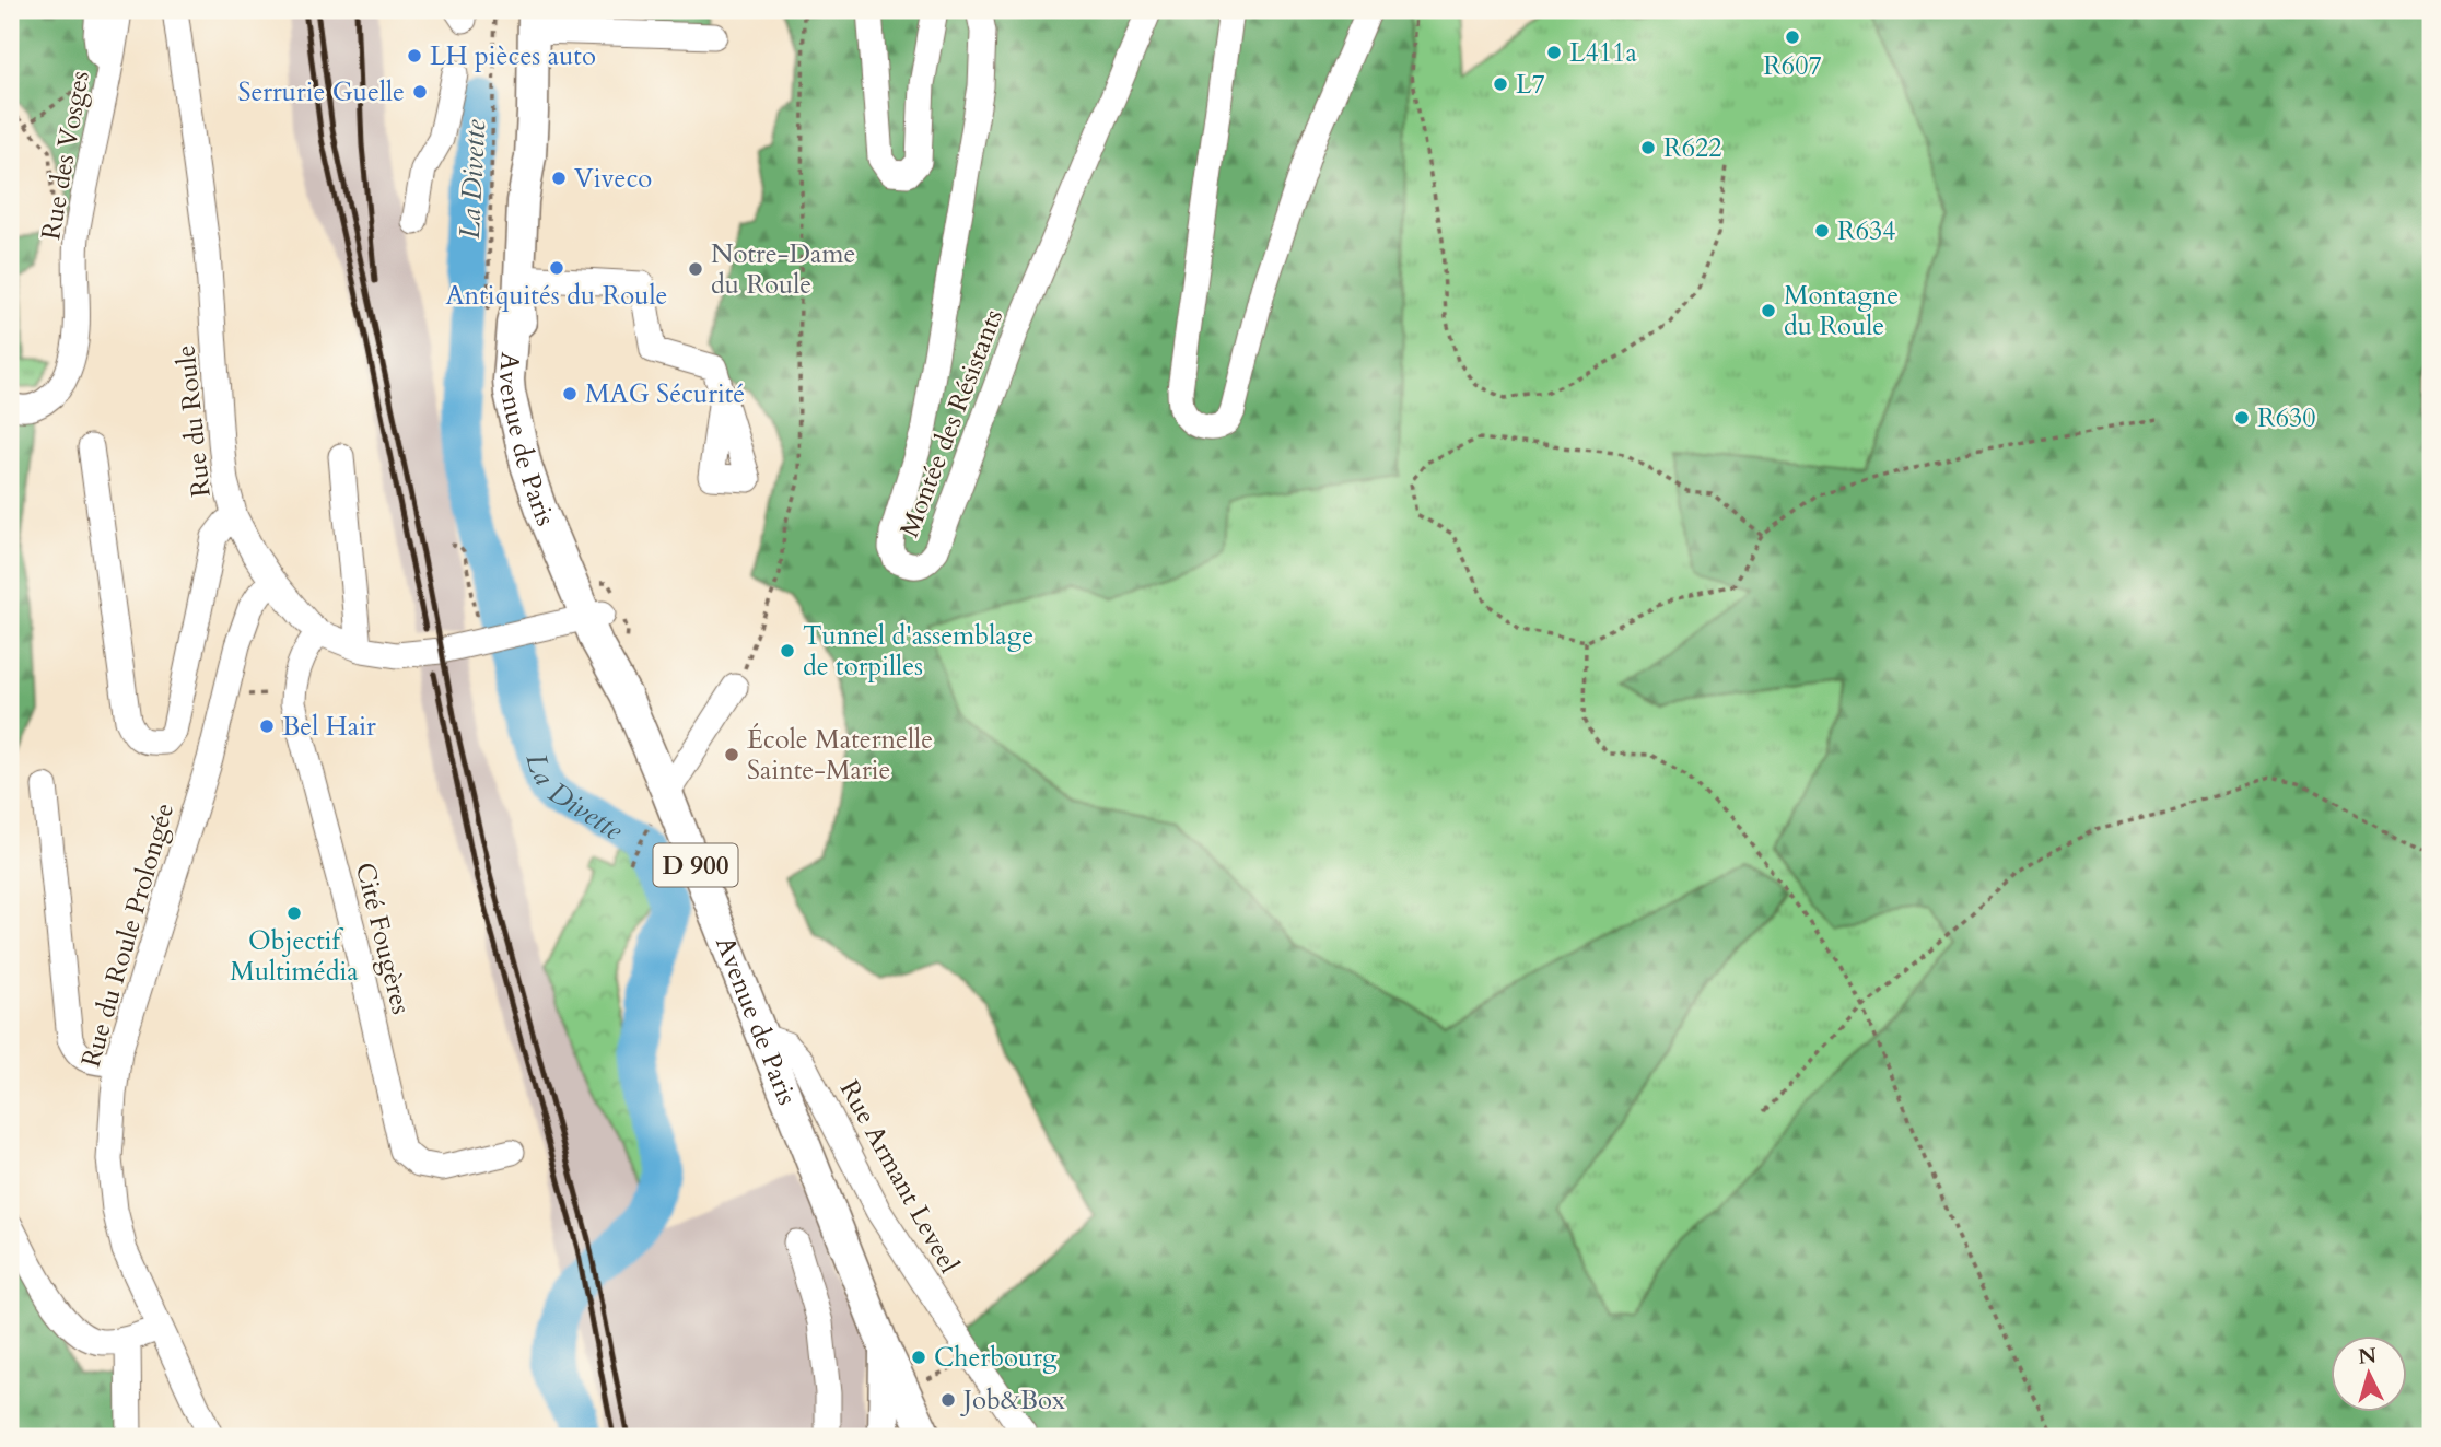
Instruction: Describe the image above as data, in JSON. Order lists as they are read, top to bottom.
{
  "streets": {
    "main road": ["Avenue de Paris", "D 900"],
    "street": [
      "Rue des Vosges",
      "Rue du Roule",
      "Montée des Résistants",
      "Rue du Roule Prolongée",
      "Cité Fougères",
      "Rue Armant Leveel"
    ]
  },
  "crossings": [
    ["Rue du Roule", "Avenue de Paris"],
    ["Rue du Roule", "Rue du Roule Prolongée"],
    ["Rue du Roule", "Cité Fougères"],
    ["Avenue de Paris", "D 900"],
    ["Avenue de Paris", "Rue Armant Leveel"]
  ],
  "water": ["La Divette"],
  "places": [
    "R607",
    "L411a",
    "LH pièces auto",
    "L7",
    "Serrurie Guelle",
    "R622",
    "Viveco",
    "R634",
    "Antiquités du Roule",
    "Notre-Dame du Roule",
    "Montagne du Roule",
    "MAG Sécurité",
    "R630",
    "Tunnel d'assemblage de torpilles",
    "Bel Hair",
    "École Maternelle Sainte-Marie",
    "Objectif Multimédia",
    "Cherbourg",
    "Job&Box"
  ],
  "north": "top"
}
